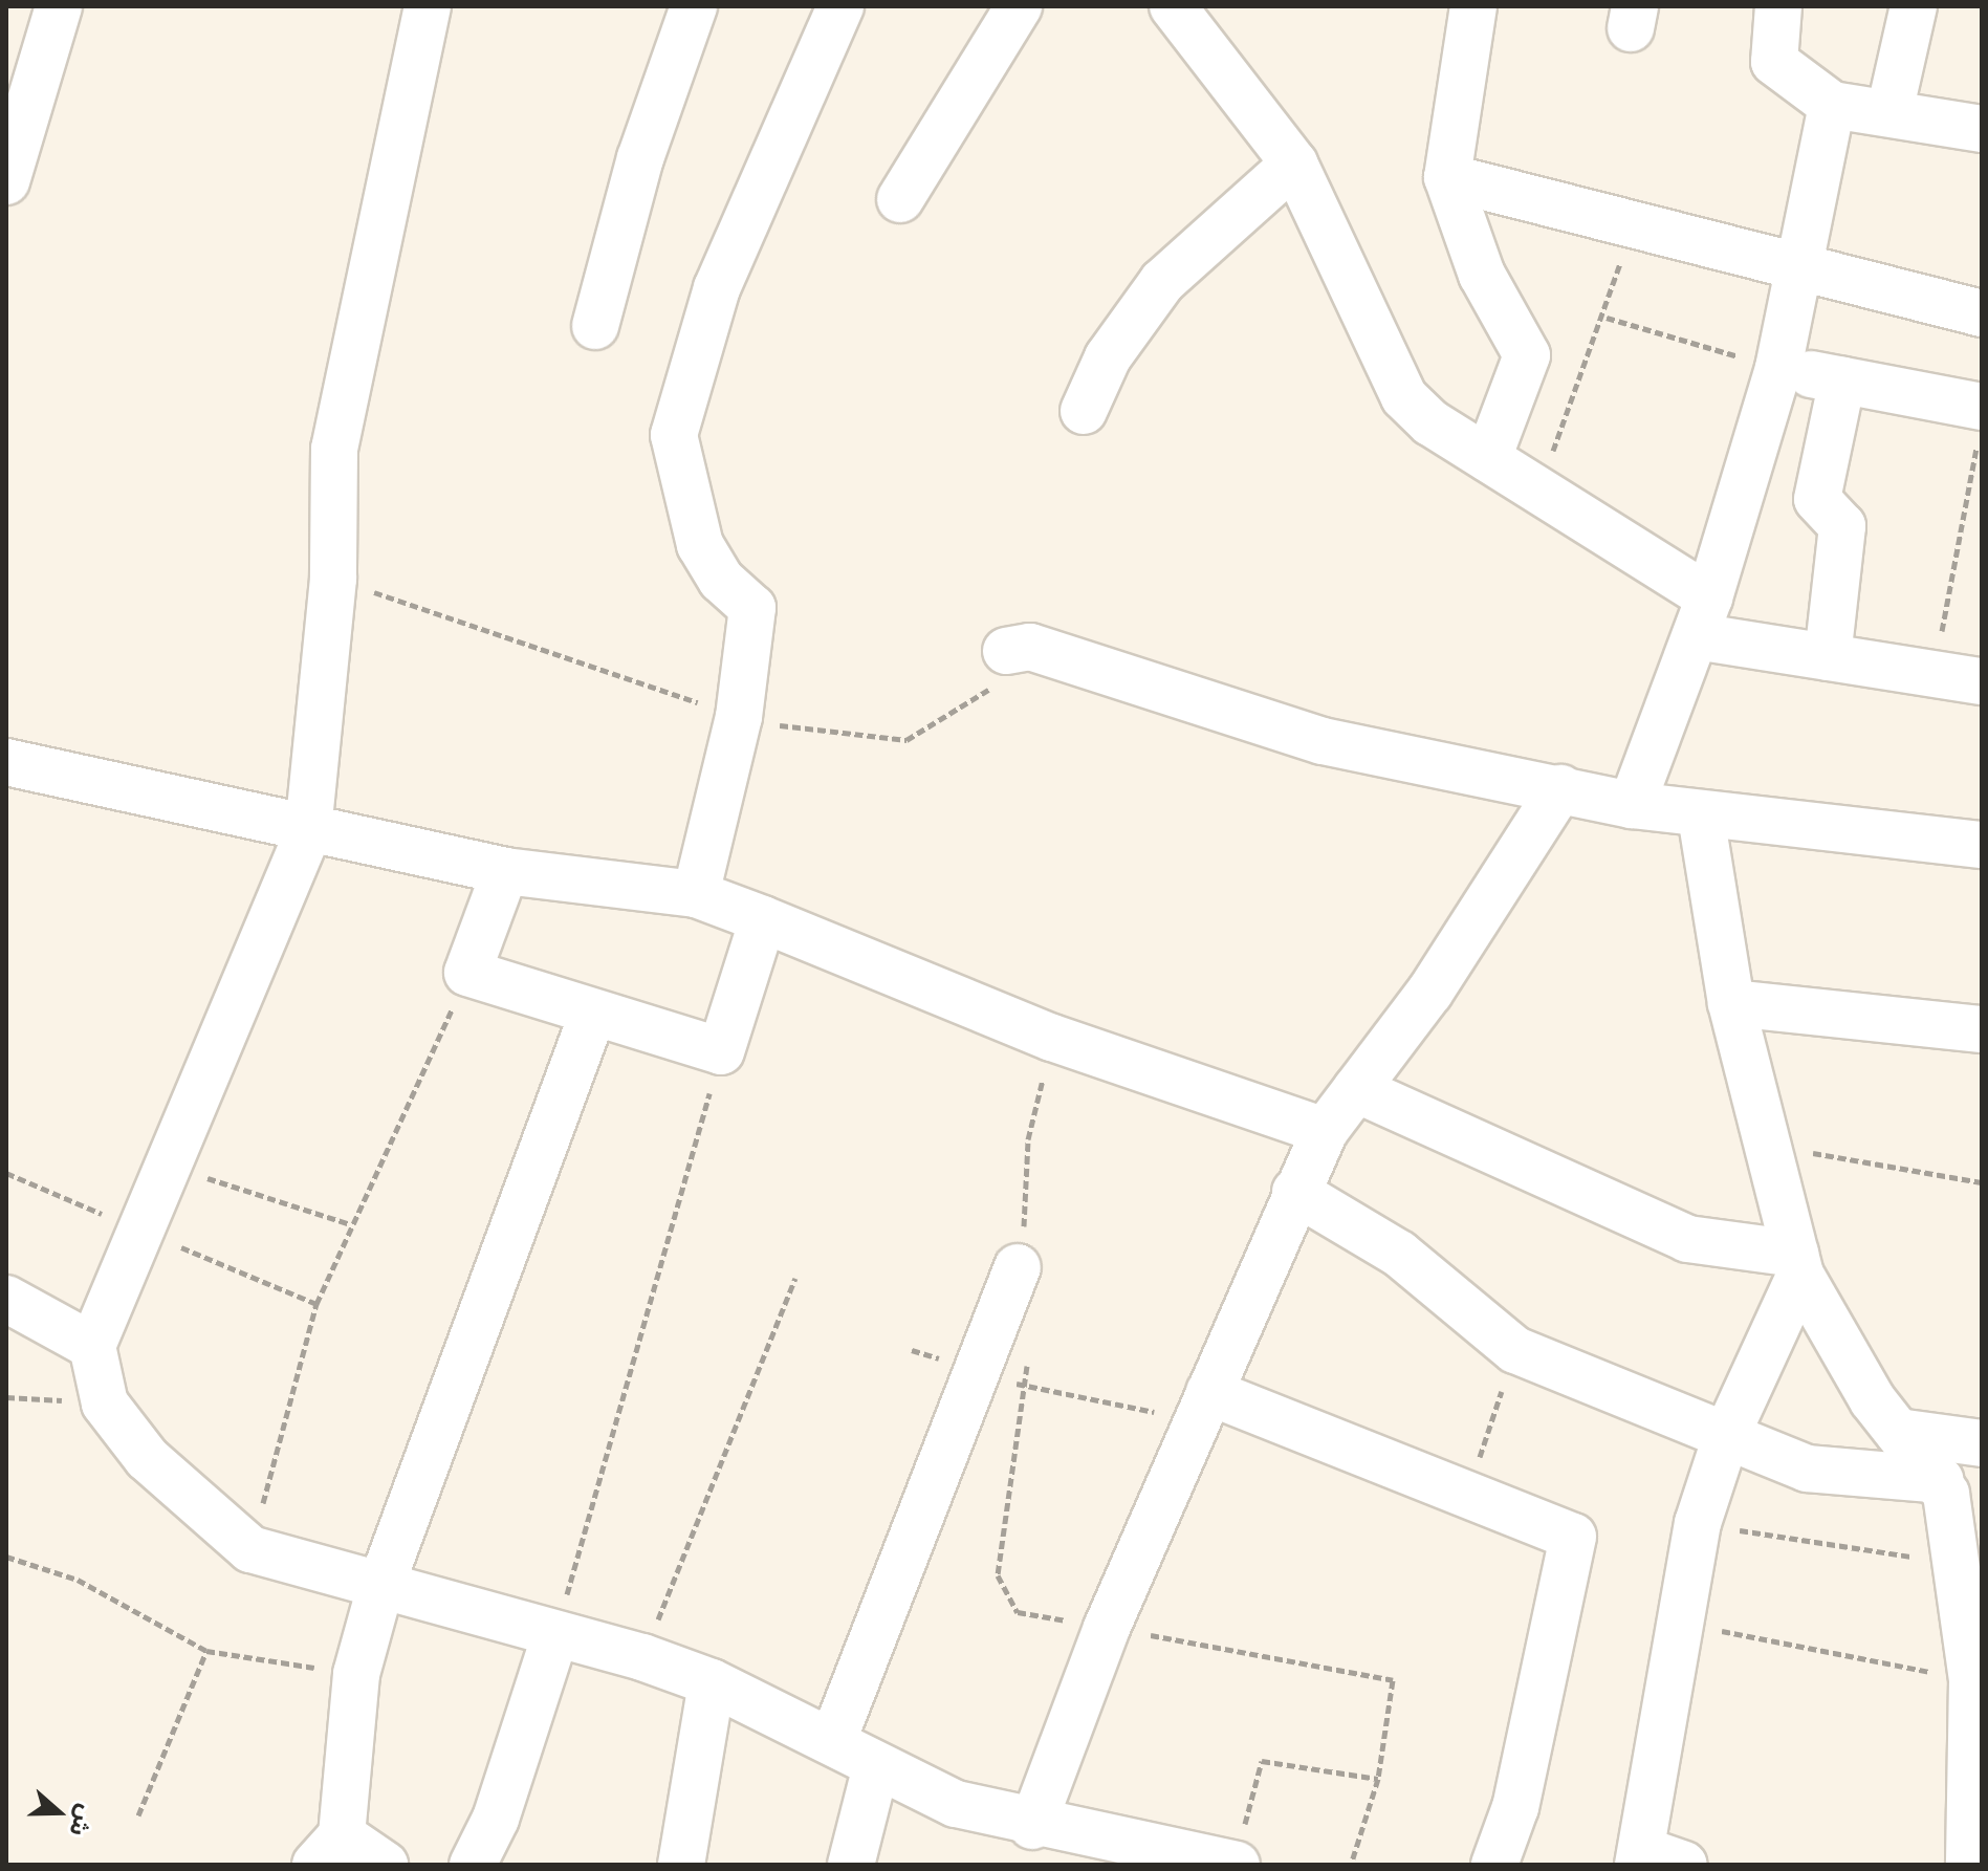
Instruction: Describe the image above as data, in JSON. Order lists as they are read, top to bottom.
{
  "north": "right"
}
